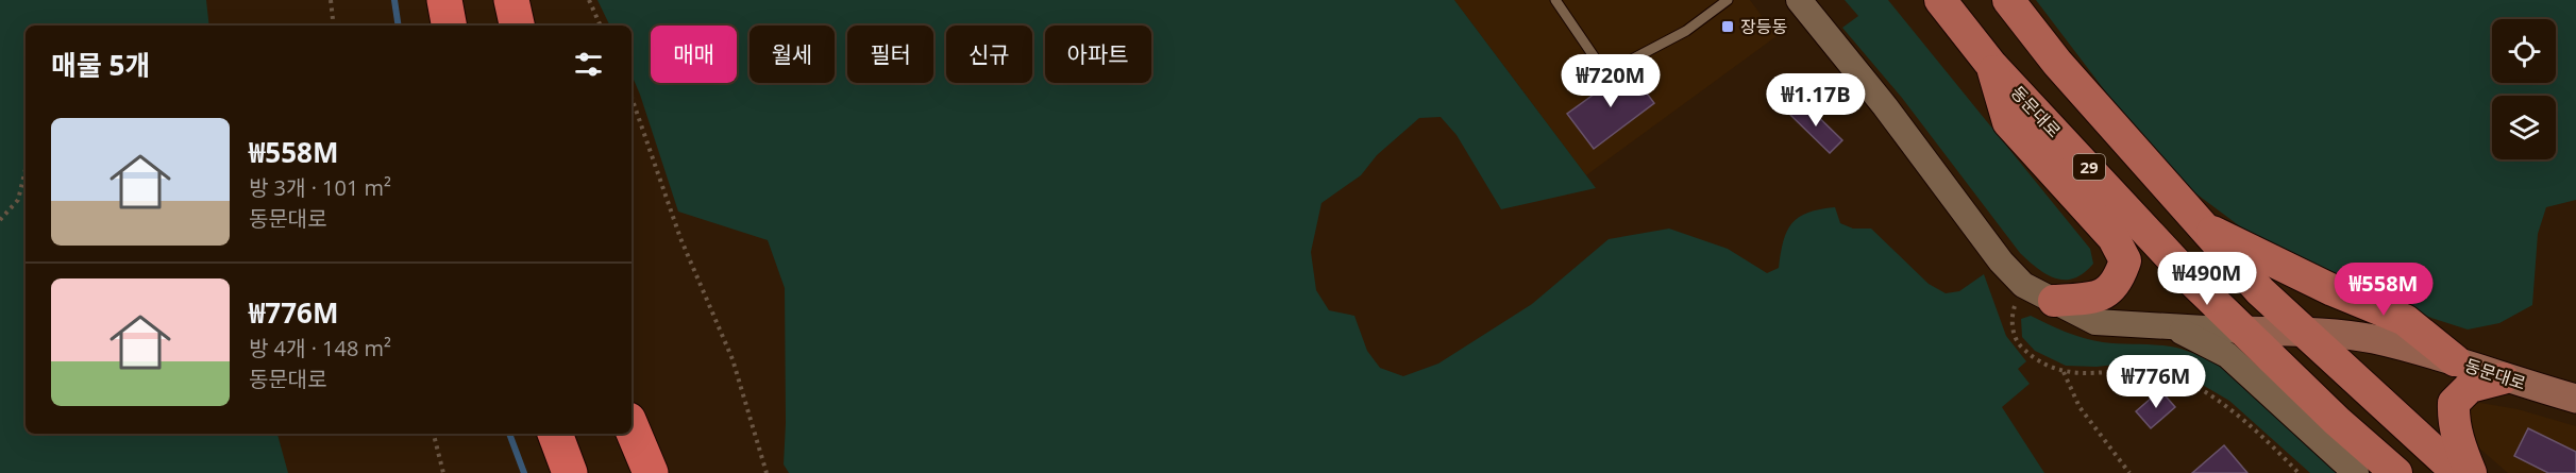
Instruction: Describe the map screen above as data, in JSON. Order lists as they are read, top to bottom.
{
  "streets": {
    "main road": ["동문대로", "29"]
  },
  "crossings": [
    ["동문대로", "29"]
  ],
  "places": {
    "transit": ["장등동"]
  },
  "page": {
    "chip": [
      "매매",
      "월세",
      "필터",
      "신규",
      "아파트"
    ],
    "heading": "매물 5개",
    "price": [
      "₩720M",
      "₩1.17B",
      "₩490M",
      "₩558M",
      "₩776M"
    ],
    "list": [
      {
        "name": "₩558M",
        "note": "방 3개 · 101 m² · 동문대로"
      },
      {
        "name": "₩776M",
        "note": "방 4개 · 148 m² · 동문대로"
      }
    ]
  }
}
